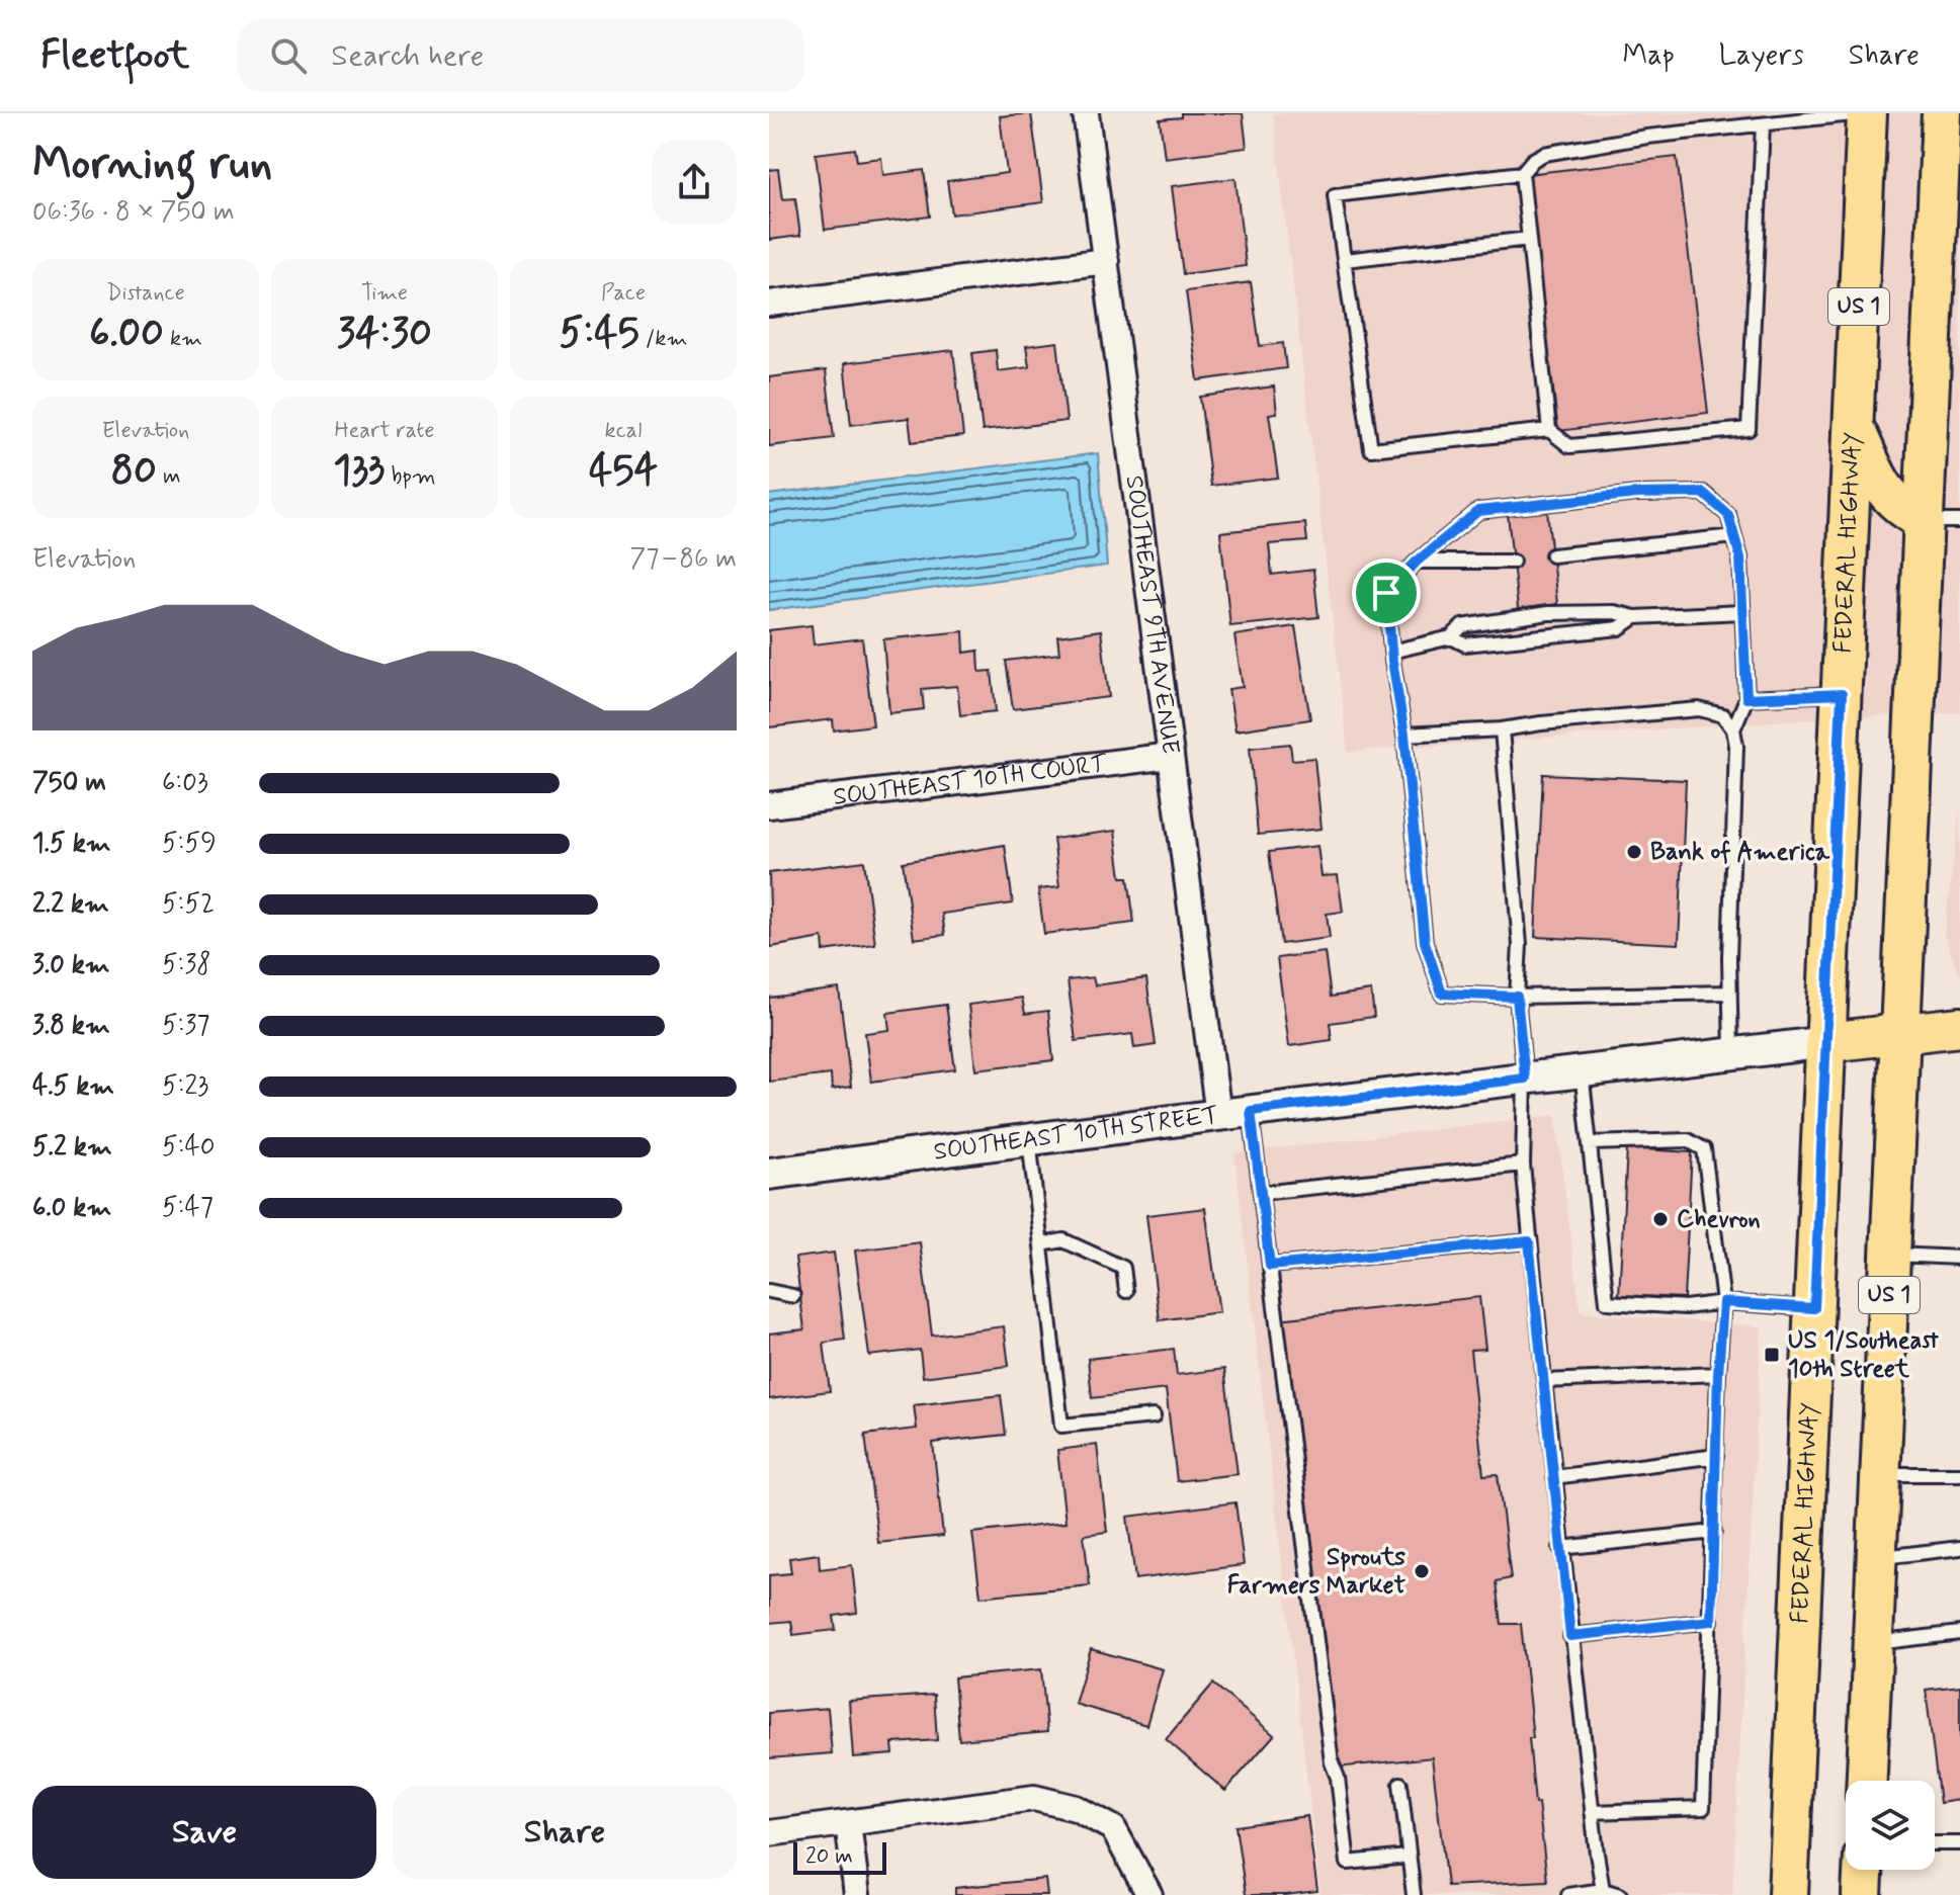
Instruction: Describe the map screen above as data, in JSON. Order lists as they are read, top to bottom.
{
  "streets": {
    "main road": ["US 1", "FEDERAL HIGHWAY", "SOUTHEAST 10TH STREET"],
    "street": ["SOUTHEAST 9TH AVENUE", "SOUTHEAST 10TH COURT"]
  },
  "crossings": [
    ["US 1", "SOUTHEAST 10TH STREET"],
    ["FEDERAL HIGHWAY", "SOUTHEAST 10TH STREET"],
    ["SOUTHEAST 9TH AVENUE", "SOUTHEAST 10TH COURT"],
    ["SOUTHEAST 9TH AVENUE", "SOUTHEAST 10TH STREET"]
  ],
  "places": {
    "other": ["Bank of America", "Chevron", "Sprouts Farmers Market"],
    "transit": ["US 1/Southeast 10th Street"]
  },
  "scale_bar": "20 m",
  "page": {
    "header": "Fleetfoot",
    "search": "Search here",
    "nav": ["Map", "Layers", "Share"],
    "heading": ["Morning run", "06:36 · 8 × 750 m"],
    "stats": [
      ["Distance", "6.00 km"],
      ["Time", "34:30"],
      ["Pace", "5:45 /km"],
      ["Elevation", "80 m"],
      ["Heart rate", "133 bpm"],
      ["kcal", "454"]
    ],
    "chart": ["Elevation", "77–86 m"],
    "list": [
      {
        "name": "750 m",
        "note": "6:03"
      },
      {
        "name": "1.5 km",
        "note": "5:59"
      },
      {
        "name": "2.2 km",
        "note": "5:52"
      },
      {
        "name": "3.0 km",
        "note": "5:38"
      },
      {
        "name": "3.8 km",
        "note": "5:37"
      },
      {
        "name": "4.5 km",
        "note": "5:23"
      },
      {
        "name": "5.2 km",
        "note": "5:40"
      },
      {
        "name": "6.0 km",
        "note": "5:47"
      }
    ],
    "buttons": ["Save", "Share"],
    "scale": "20 m"
  }
}
